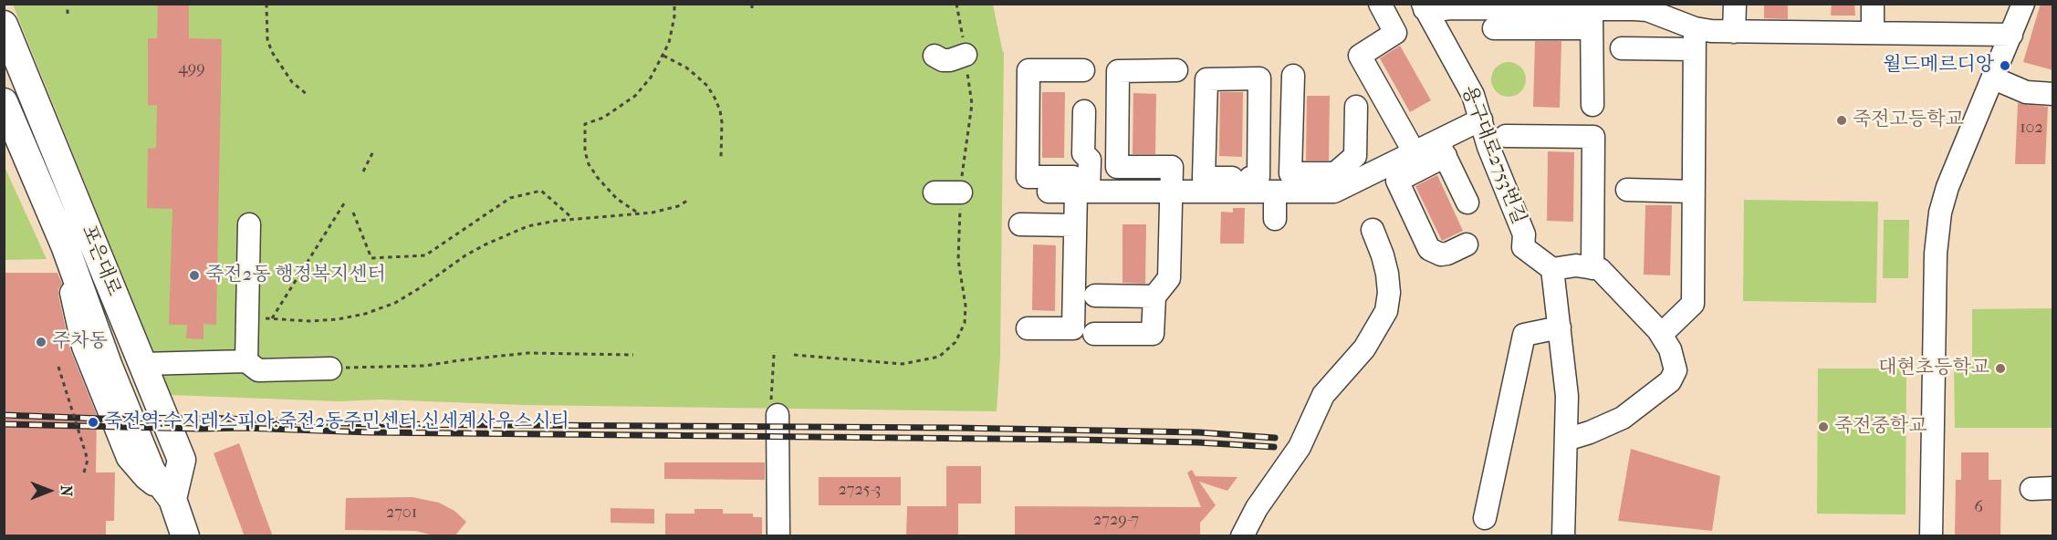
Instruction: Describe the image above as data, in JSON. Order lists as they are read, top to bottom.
{
  "streets": {
    "main road": ["포은대로"],
    "street": ["용구대로2753번길"]
  },
  "places": [
    "월드메르디앙",
    "죽전고등학교",
    "죽전2동 행정복지센터",
    "주차동",
    "대현초등학교",
    "죽전역.수지레스피아.죽전2동주민센터.신세계사우스시티",
    "죽전중학교"
  ],
  "house_numbers": [
    "499",
    "102",
    "2725-3",
    "6",
    "2701",
    "2729-7"
  ],
  "north": "right"
}
